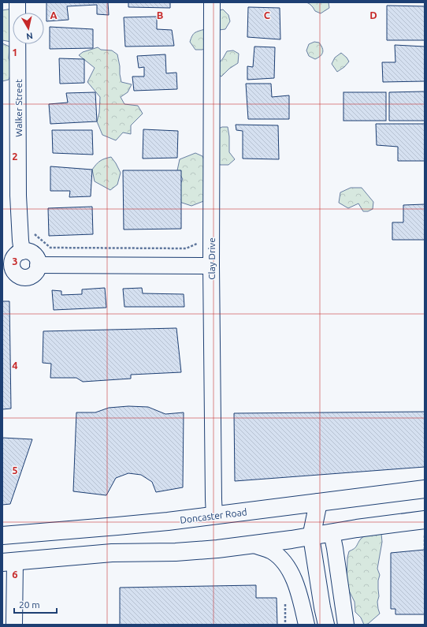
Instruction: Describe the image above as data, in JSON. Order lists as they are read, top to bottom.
{
  "streets": {
    "main road": ["Doncaster Road"],
    "street": ["Walker Street", "Clay Drive"]
  },
  "crossings": [
    ["Clay Drive", "Doncaster Road"]
  ],
  "scale_bar": "20 m",
  "north": "bottom",
  "grid": {
    "columns": [
      "A",
      "B",
      "C",
      "D"
    ],
    "rows": [
      "1",
      "2",
      "3",
      "4",
      "5",
      "6"
    ]
  }
}
